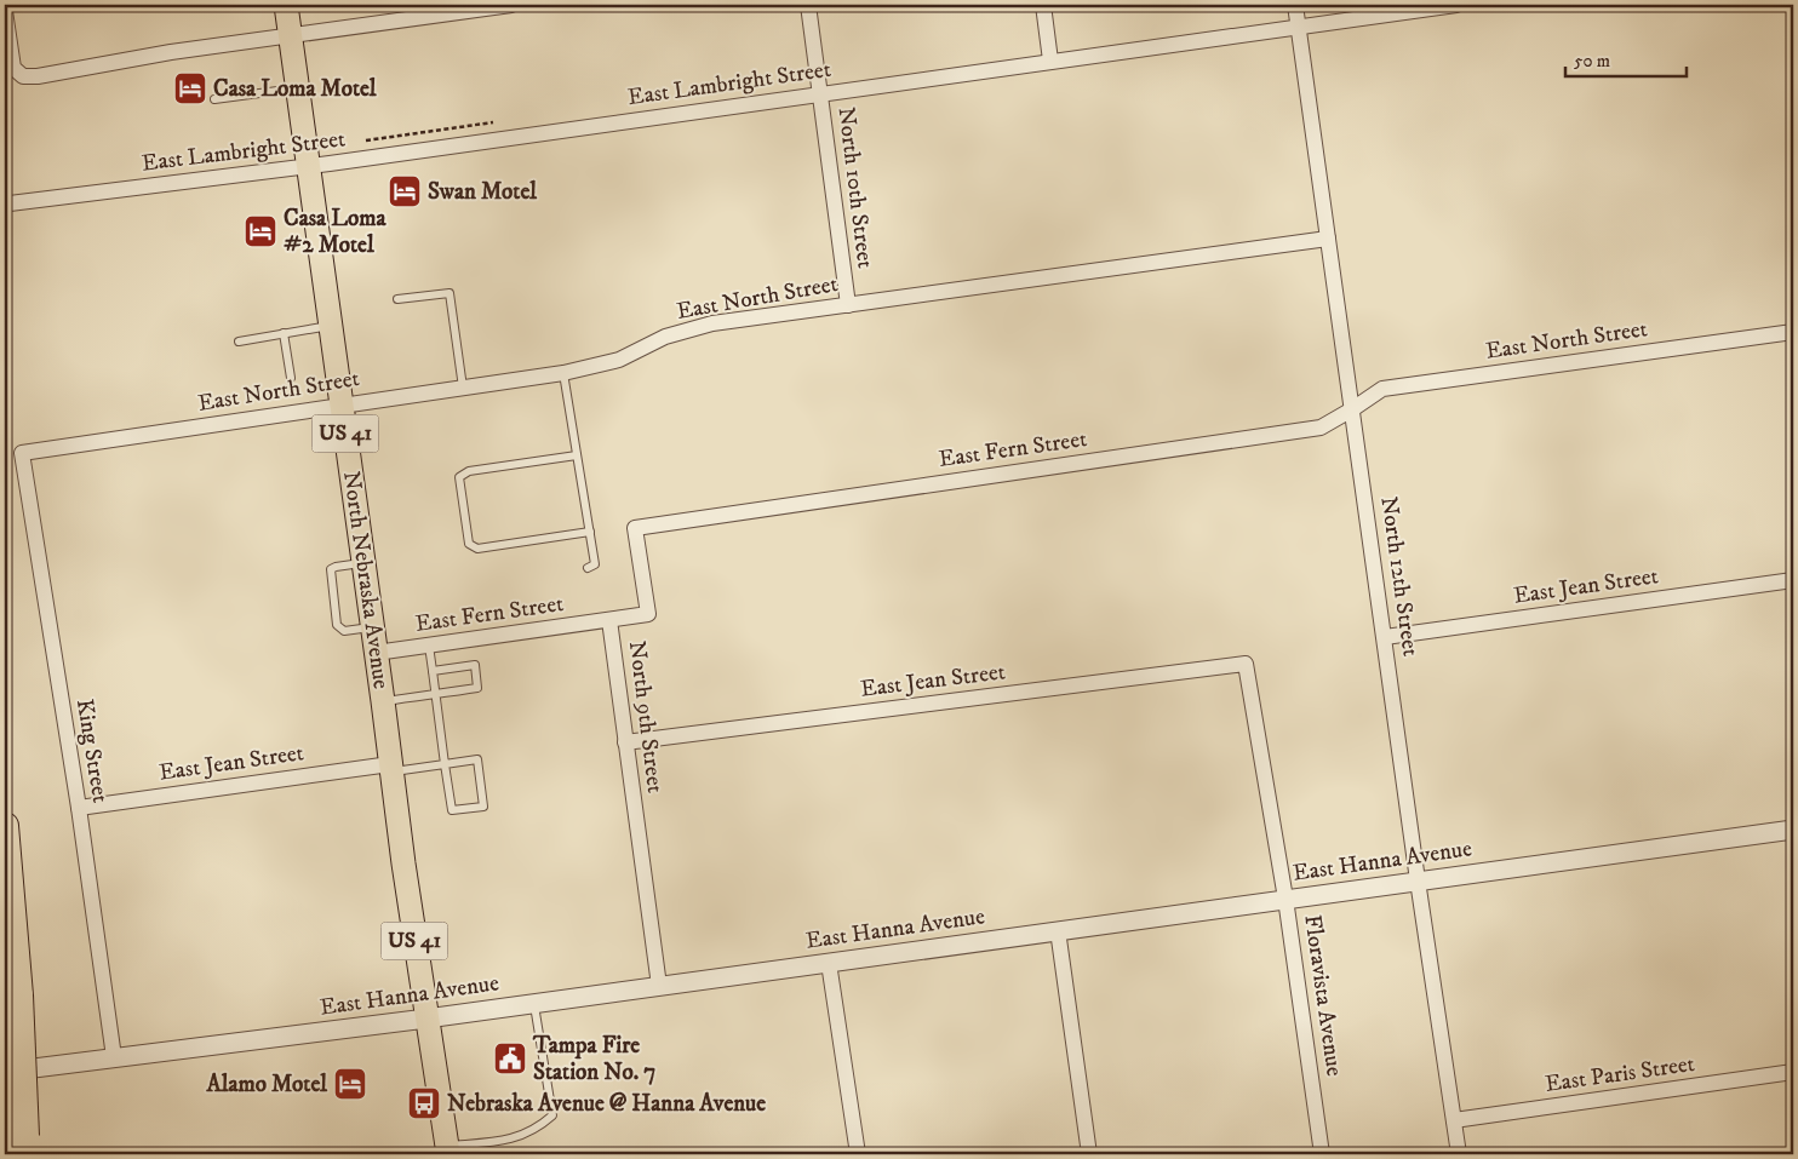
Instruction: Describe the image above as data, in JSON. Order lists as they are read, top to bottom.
{
  "streets": {
    "main road": ["US 41", "North Nebraska Avenue"],
    "street": [
      "East Lambright Street",
      "North 10th Street",
      "East North Street",
      "East Fern Street",
      "North 12th Street",
      "East Jean Street",
      "North 9th Street",
      "King Street",
      "East Hanna Avenue",
      "Floravista Avenue",
      "East Paris Street"
    ]
  },
  "crossings": [
    ["East Lambright Street", "North 10th Street"],
    ["East Lambright Street", "North 12th Street"],
    ["East Lambright Street", "North Nebraska Avenue"],
    ["North 10th Street", "East North Street"],
    ["East North Street", "East Fern Street"],
    ["East North Street", "North 12th Street"],
    ["East North Street", "North Nebraska Avenue"],
    ["East North Street", "King Street"],
    ["East Fern Street", "North 12th Street"],
    ["East Fern Street", "North Nebraska Avenue"],
    ["East Fern Street", "North 9th Street"],
    ["North 12th Street", "East Jean Street"],
    ["North 12th Street", "East Hanna Avenue"],
    ["North 12th Street", "East Paris Street"],
    ["North Nebraska Avenue", "East Jean Street"],
    ["North Nebraska Avenue", "East Hanna Avenue"],
    ["East Jean Street", "North 9th Street"],
    ["East Jean Street", "King Street"],
    ["East Jean Street", "Floravista Avenue"],
    ["North 9th Street", "East Hanna Avenue"],
    ["King Street", "East Hanna Avenue"],
    ["East Hanna Avenue", "Floravista Avenue"]
  ],
  "places": {
    "hotel": [
      "Casa Loma Motel",
      "Swan Motel",
      "Casa Loma #2 Motel",
      "Alamo Motel"
    ],
    "public building": ["Tampa Fire Station No. 7"],
    "bus stop": ["Nebraska Avenue @ Hanna Avenue"]
  },
  "scale_bar": "50 m"
}
